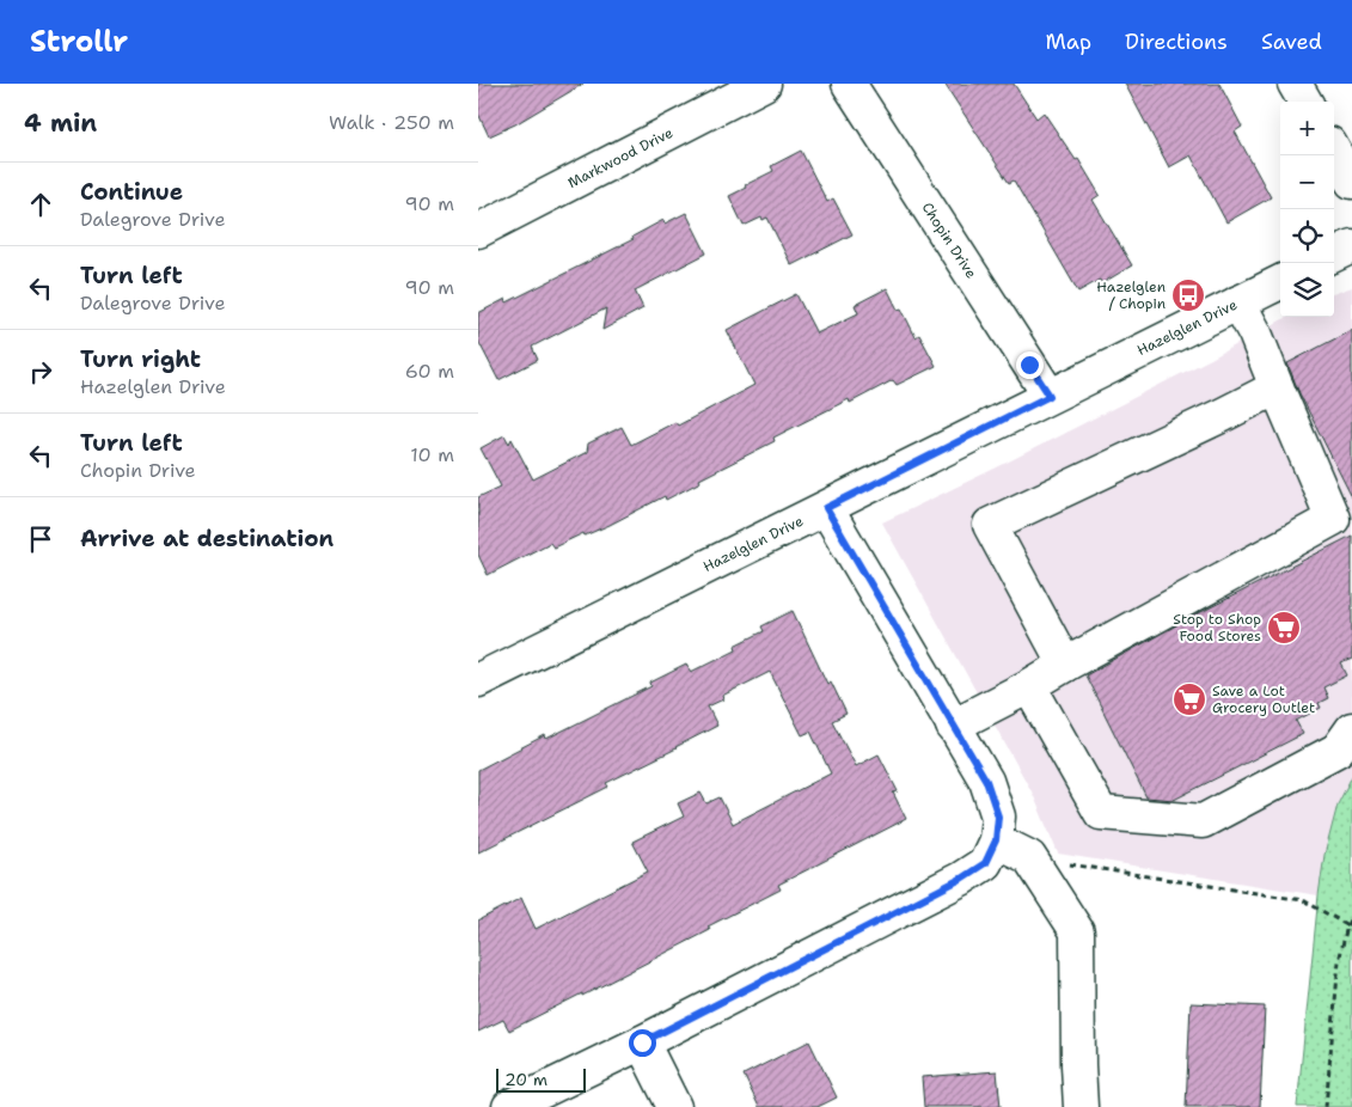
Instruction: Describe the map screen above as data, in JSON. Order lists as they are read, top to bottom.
{
  "streets": {
    "street": ["Markwood Drive", "Chopin Drive", "Hazelglen Drive"]
  },
  "crossings": [
    ["Chopin Drive", "Hazelglen Drive"]
  ],
  "places": {
    "bus stop": ["Hazelglen / Chopin"],
    "supermarket": ["Stop to Shop Food Stores", "Save a Lot Grocery Outlet"]
  },
  "scale_bar": "20 m",
  "page": {
    "header": "Strollr",
    "nav": ["Map", "Directions", "Saved"],
    "heading": ["4 min", "Walk · 250 m"],
    "map_buttons": ["+", "−"],
    "list": [
      ["Continue", "Dalegrove Drive", "90 m"],
      ["Turn left", "Dalegrove Drive", "90 m"],
      ["Turn right", "Hazelglen Drive", "60 m"],
      ["Turn left", "Chopin Drive", "10 m"],
      "Arrive at destination"
    ],
    "scale": "20 m"
  }
}
